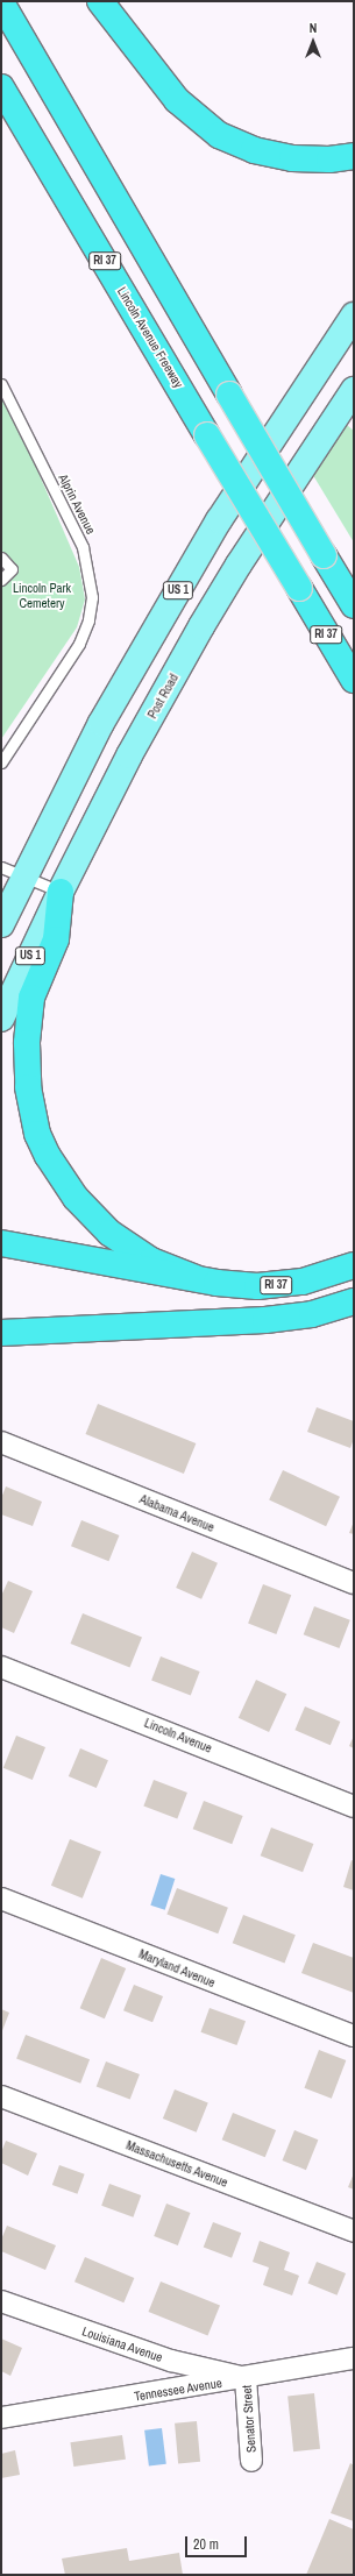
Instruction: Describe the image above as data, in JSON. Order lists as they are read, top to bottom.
{
  "streets": {
    "highway": ["RI 37", "Lincoln Avenue Freeway"],
    "main road": ["US 1", "Post Road"],
    "street": [
      "Alabama Avenue",
      "Lincoln Avenue",
      "Maryland Avenue",
      "Massachusetts Avenue",
      "Louisiana Avenue",
      "Tennessee Avenue",
      "Senator Street"
    ],
    "lane": ["Alprin Avenue"]
  },
  "crossings": [
    ["Louisiana Avenue", "Tennessee Avenue"],
    ["Louisiana Avenue", "Senator Street"],
    ["Tennessee Avenue", "Senator Street"]
  ],
  "parks": ["Lincoln Park Cemetery"],
  "scale_bar": "20 m",
  "north": "top"
}
